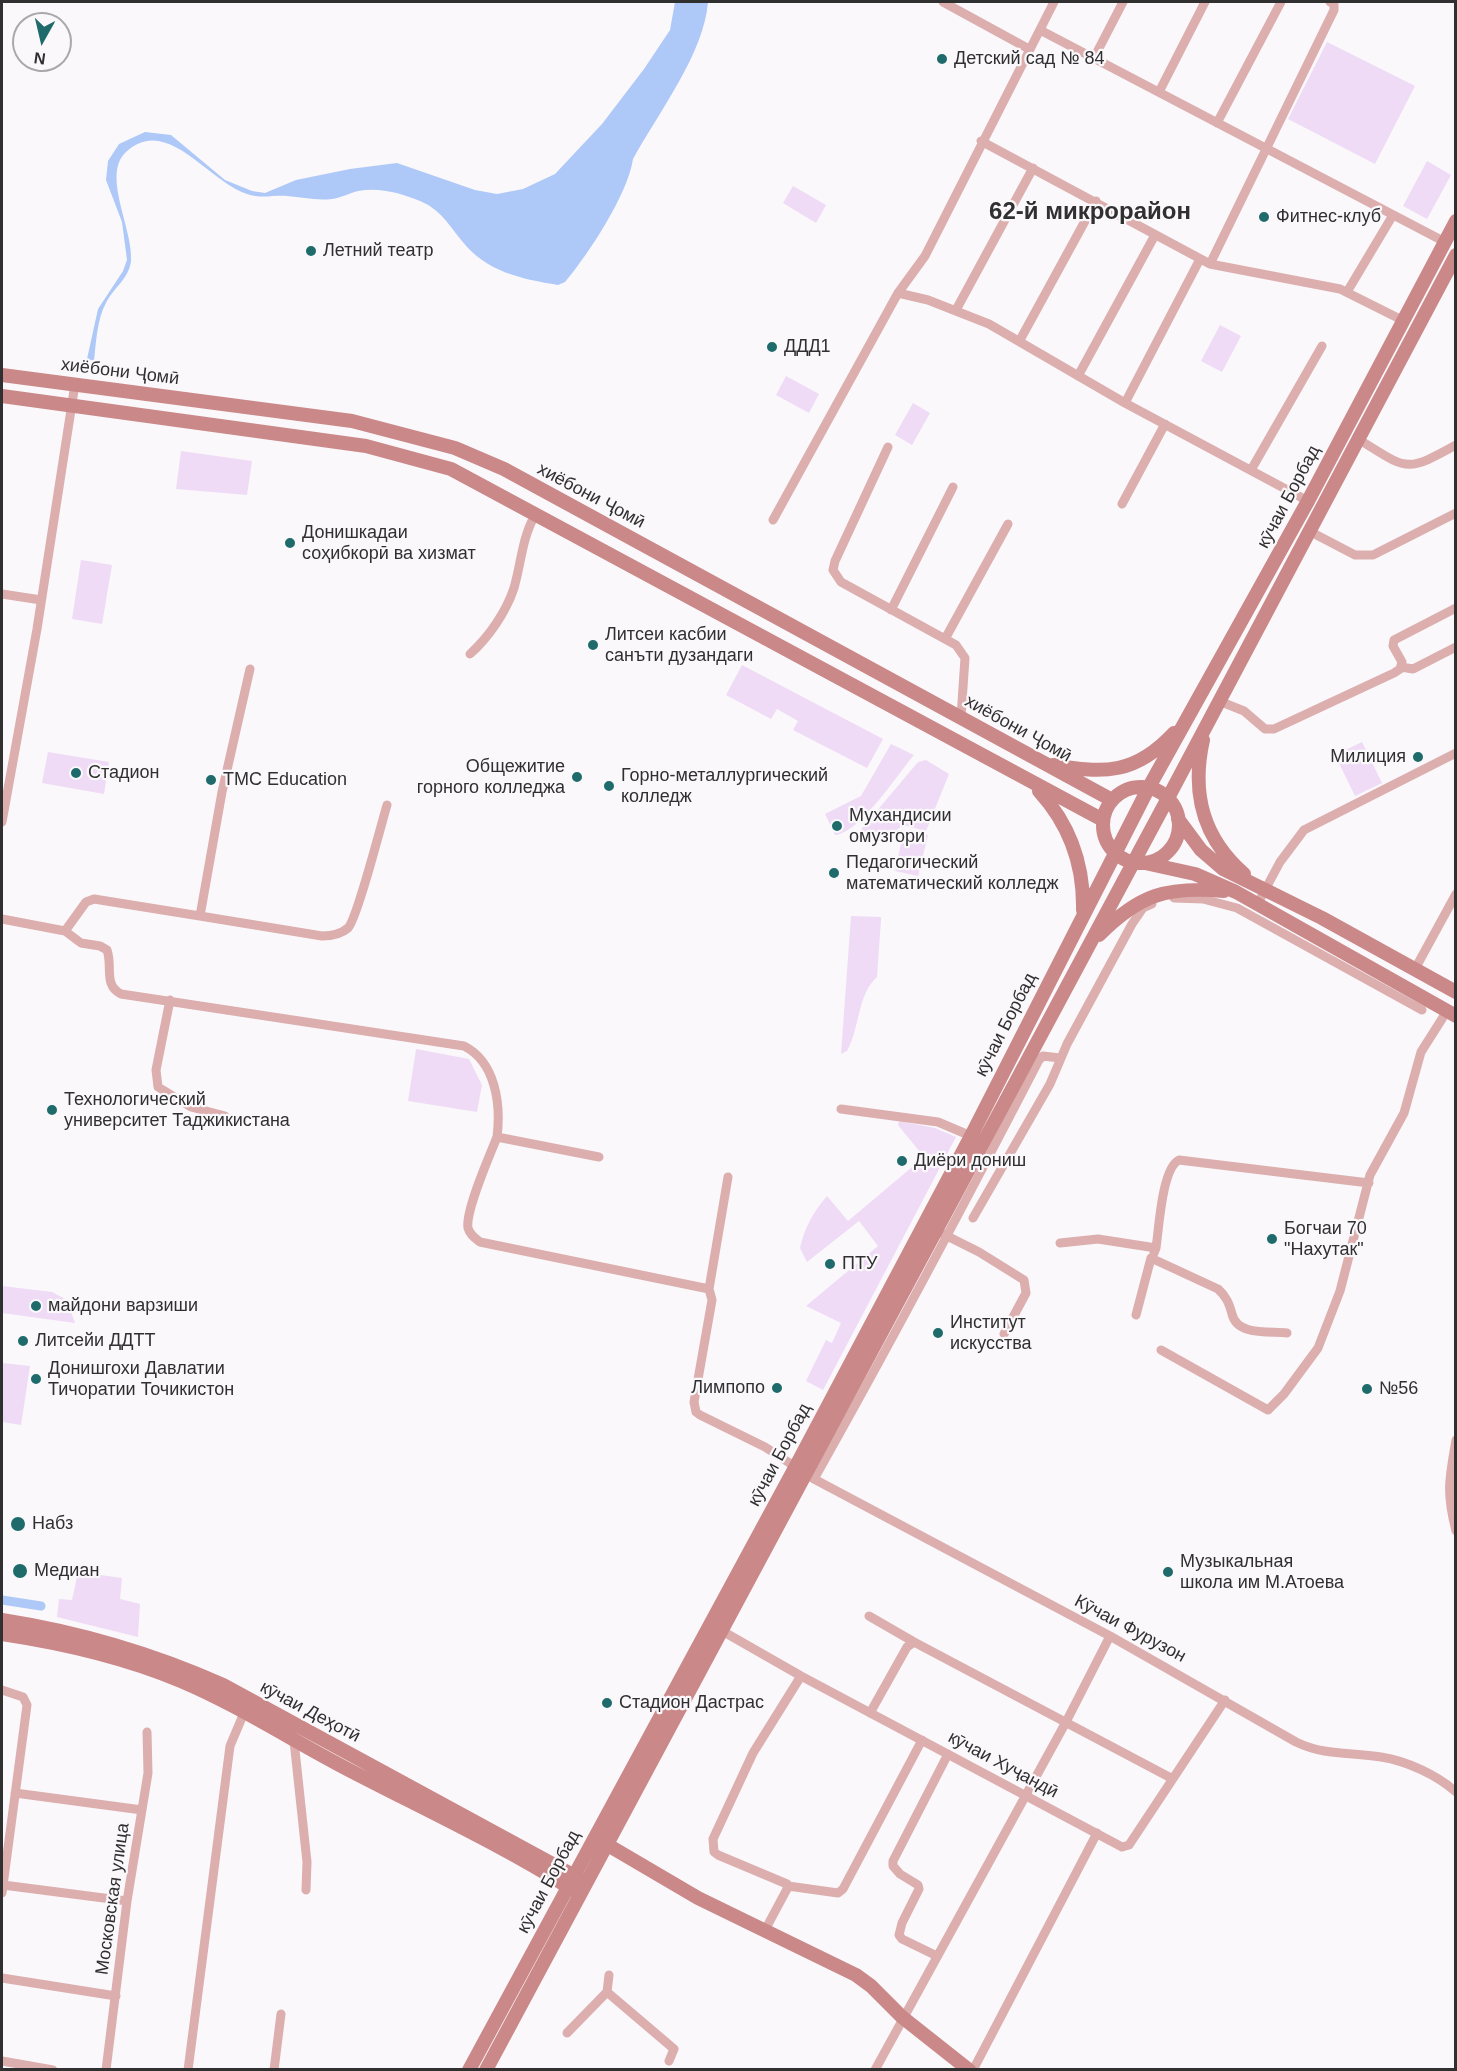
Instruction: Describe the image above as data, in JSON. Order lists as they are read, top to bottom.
{
  "streets": {
    "main road": ["хиёбони Ҷомӣ", "кӯчаи Борбад", "кӯчаи Деҳотӣ"],
    "street": ["Кӯчаи Фурузон", "кӯчаи Хуҷандӣ", "Московская улица"]
  },
  "crossings": [
    ["кӯчаи Борбад", "Кӯчаи Фурузон"],
    ["кӯчаи Борбад", "кӯчаи Деҳотӣ"],
    ["кӯчаи Борбад", "кӯчаи Хуҷандӣ"],
    ["Кӯчаи Фурузон", "кӯчаи Хуҷандӣ"]
  ],
  "districts": ["62-й микрорайон"],
  "places": [
    "Детский сад № 84",
    "Фитнес-клуб",
    "Летний театр",
    "ДДД1",
    "Донишкадаи соҳибкорӣ ва хизмат",
    "Литсеи касбии санъти дузандаги",
    "Милиция",
    "Стадион",
    "Общежитие горного колледжа",
    "TMC Education",
    "Горно-металлургический колледж",
    "Мухандисии омузгори",
    "Педагогический математический колледж",
    "Технологический университет Таджикистана",
    "Диёри дониш",
    "Богчаи 70 \"Нахутак\"",
    "ПТУ",
    "майдони варзиши",
    "Институт искусства",
    "Литсейи ДДТТ",
    "Донишгохи Давлатии Тичоратии Точикистон",
    "Лимпопо",
    "№56",
    "Набз",
    "Медиан",
    "Музыкальная школа им М.Атоева",
    "Стадион Дастрас"
  ],
  "north": "bottom"
}
